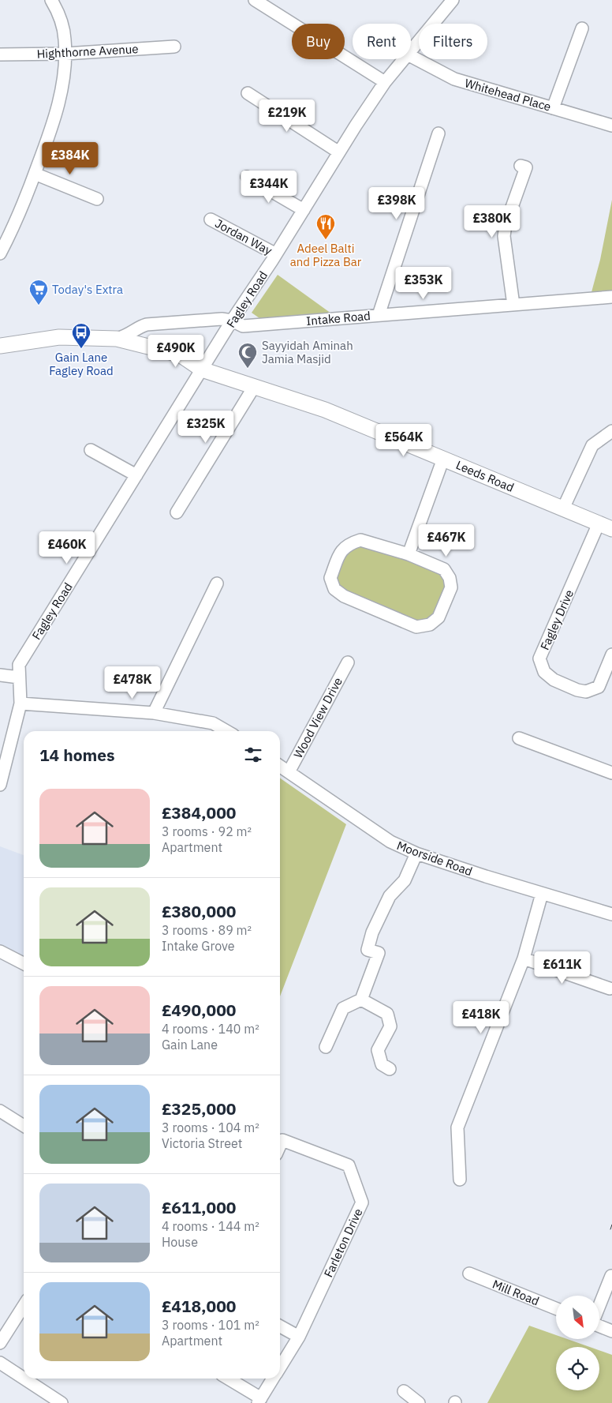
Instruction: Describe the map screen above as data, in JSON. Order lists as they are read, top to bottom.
{
  "streets": {
    "street": [
      "Highthorne Avenue",
      "Whitehead Place",
      "Jordan Way",
      "Fagley Road",
      "Intake Road",
      "Leeds Road",
      "Fagley Drive",
      "Wood View Drive",
      "Moorside Road",
      "Farleton Drive",
      "Mill Road"
    ]
  },
  "crossings": [
    ["Jordan Way", "Fagley Road"],
    ["Fagley Road", "Intake Road"],
    ["Fagley Road", "Leeds Road"],
    ["Intake Road", "Leeds Road"],
    ["Leeds Road", "Fagley Drive"],
    ["Wood View Drive", "Moorside Road"]
  ],
  "places": {
    "restaurant": ["Adeel Balti and Pizza Bar"],
    "supermarket": ["Today's Extra"],
    "bus stop": ["Gain Lane Fagley Road"],
    "mosque": ["Sayyidah Aminah Jamia Masjid"]
  },
  "north": "bottom right",
  "page": {
    "chip": ["Buy", "Rent", "Filters"],
    "price": [
      "£219K",
      "£384K",
      "£344K",
      "£398K",
      "£380K",
      "£353K",
      "£490K",
      "£325K",
      "£564K",
      "£467K",
      "£460K",
      "£478K",
      "£611K",
      "£418K"
    ],
    "heading": "14 homes",
    "list": [
      {
        "name": "£384,000",
        "note": "3 rooms · 92 m² · Apartment"
      },
      {
        "name": "£380,000",
        "note": "3 rooms · 89 m² · Intake Grove"
      },
      {
        "name": "£490,000",
        "note": "4 rooms · 140 m² · Gain Lane"
      },
      {
        "name": "£325,000",
        "note": "3 rooms · 104 m² · Victoria Street"
      },
      {
        "name": "£611,000",
        "note": "4 rooms · 144 m² · House"
      },
      {
        "name": "£418,000",
        "note": "3 rooms · 101 m² · Apartment"
      }
    ]
  }
}
